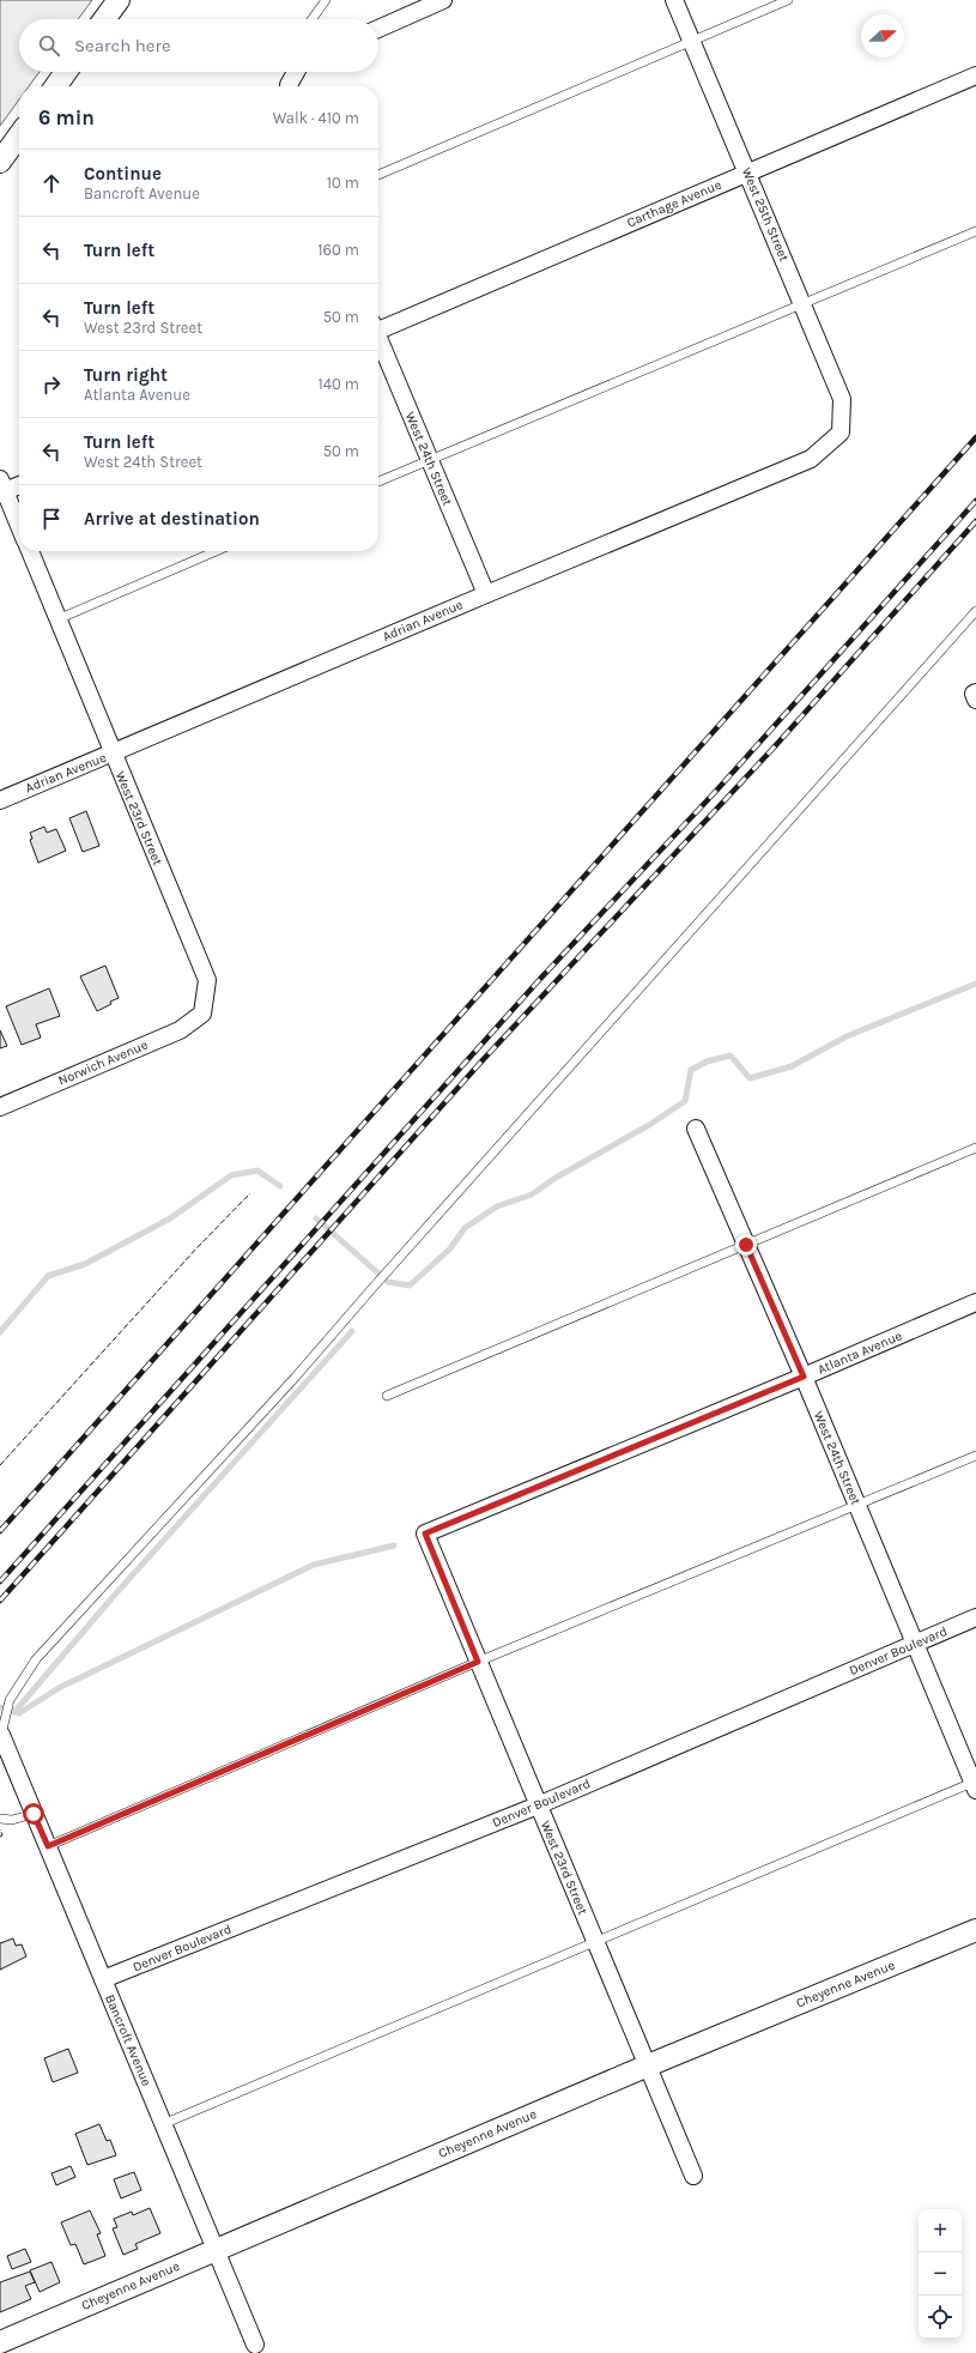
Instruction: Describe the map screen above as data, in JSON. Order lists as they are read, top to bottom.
{
  "streets": {
    "street": [
      "Carthage Avenue",
      "West 25th Street",
      "West 24th Street",
      "Adrian Avenue",
      "West 23rd Street",
      "Norwich Avenue",
      "Atlanta Avenue",
      "Denver Boulevard",
      "Cheyenne Avenue",
      "Bancroft Avenue"
    ]
  },
  "crossings": [
    ["Carthage Avenue", "West 25th Street"],
    ["West 25th Street", "Adrian Avenue"],
    ["West 24th Street", "Adrian Avenue"],
    ["West 24th Street", "Atlanta Avenue"],
    ["West 24th Street", "Denver Boulevard"],
    ["Adrian Avenue", "West 23rd Street"],
    ["West 23rd Street", "Norwich Avenue"],
    ["West 23rd Street", "Atlanta Avenue"],
    ["West 23rd Street", "Denver Boulevard"],
    ["West 23rd Street", "Cheyenne Avenue"],
    ["Denver Boulevard", "Bancroft Avenue"],
    ["Cheyenne Avenue", "Bancroft Avenue"]
  ],
  "north": "right",
  "page": {
    "search": "Search here",
    "heading": ["6 min", "Walk · 410 m"],
    "list": [
      ["Continue", "Bancroft Avenue", "10 m"],
      ["Turn left", "160 m"],
      ["Turn left", "West 23rd Street", "50 m"],
      ["Turn right", "Atlanta Avenue", "140 m"],
      ["Turn left", "West 24th Street", "50 m"],
      "Arrive at destination"
    ],
    "map_buttons": ["+", "−"]
  }
}
